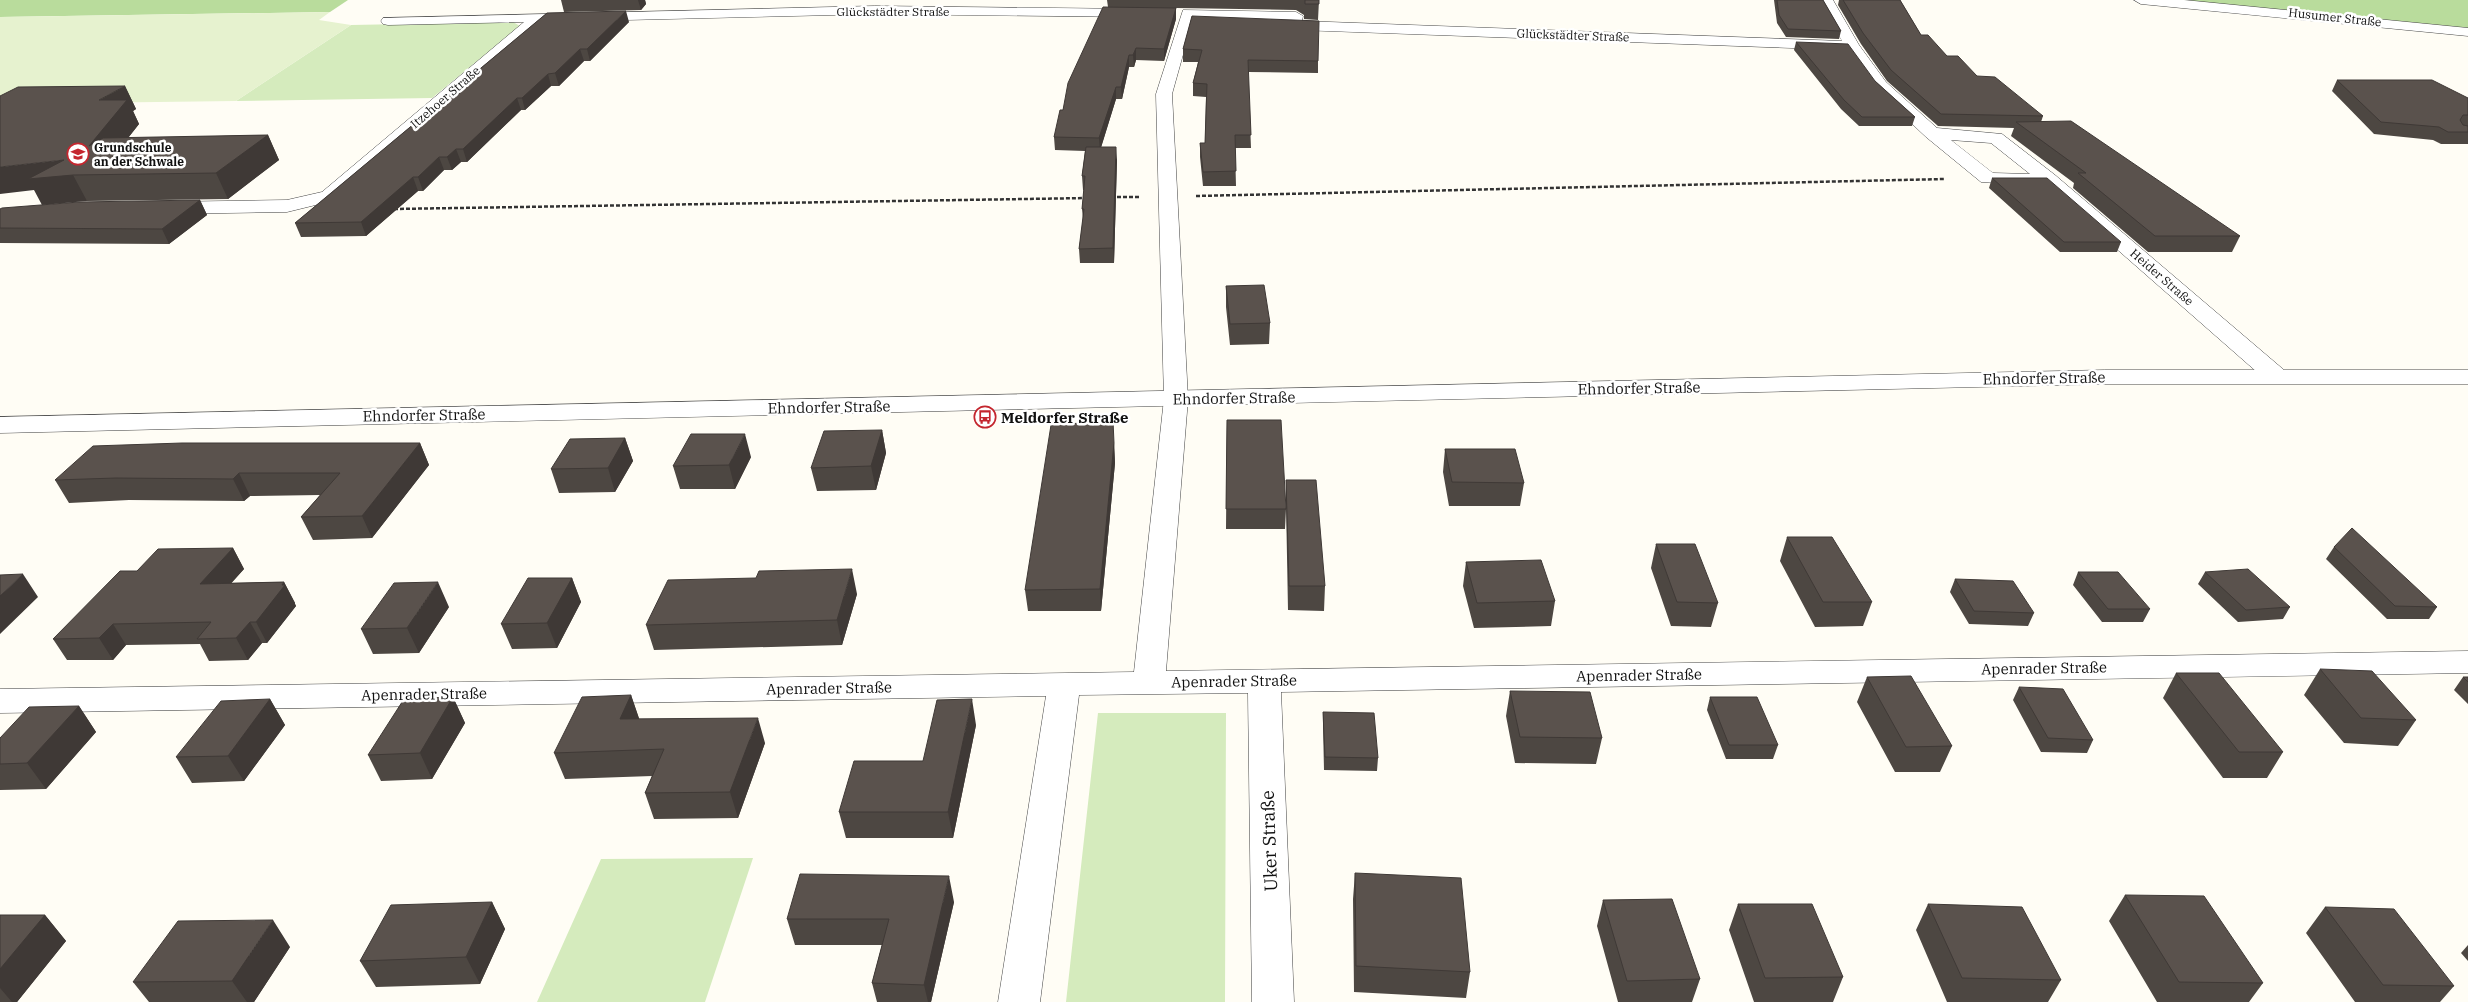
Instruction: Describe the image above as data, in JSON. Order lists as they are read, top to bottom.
{
  "streets": {
    "street": [
      "Glückstädter Straße",
      "Husumer Straße",
      "Itzehoer Straße",
      "Heider Straße",
      "Ehndorfer Straße",
      "Apenrader Straße",
      "Uker Straße"
    ]
  },
  "crossings": [
    ["Glückstädter Straße", "Itzehoer Straße"],
    ["Glückstädter Straße", "Ehndorfer Straße"],
    ["Heider Straße", "Ehndorfer Straße"],
    ["Apenrader Straße", "Uker Straße"]
  ],
  "places": {
    "school or university": ["Grundschule an der Schwale"],
    "bus stop": ["Meldorfer Straße"]
  }
}
